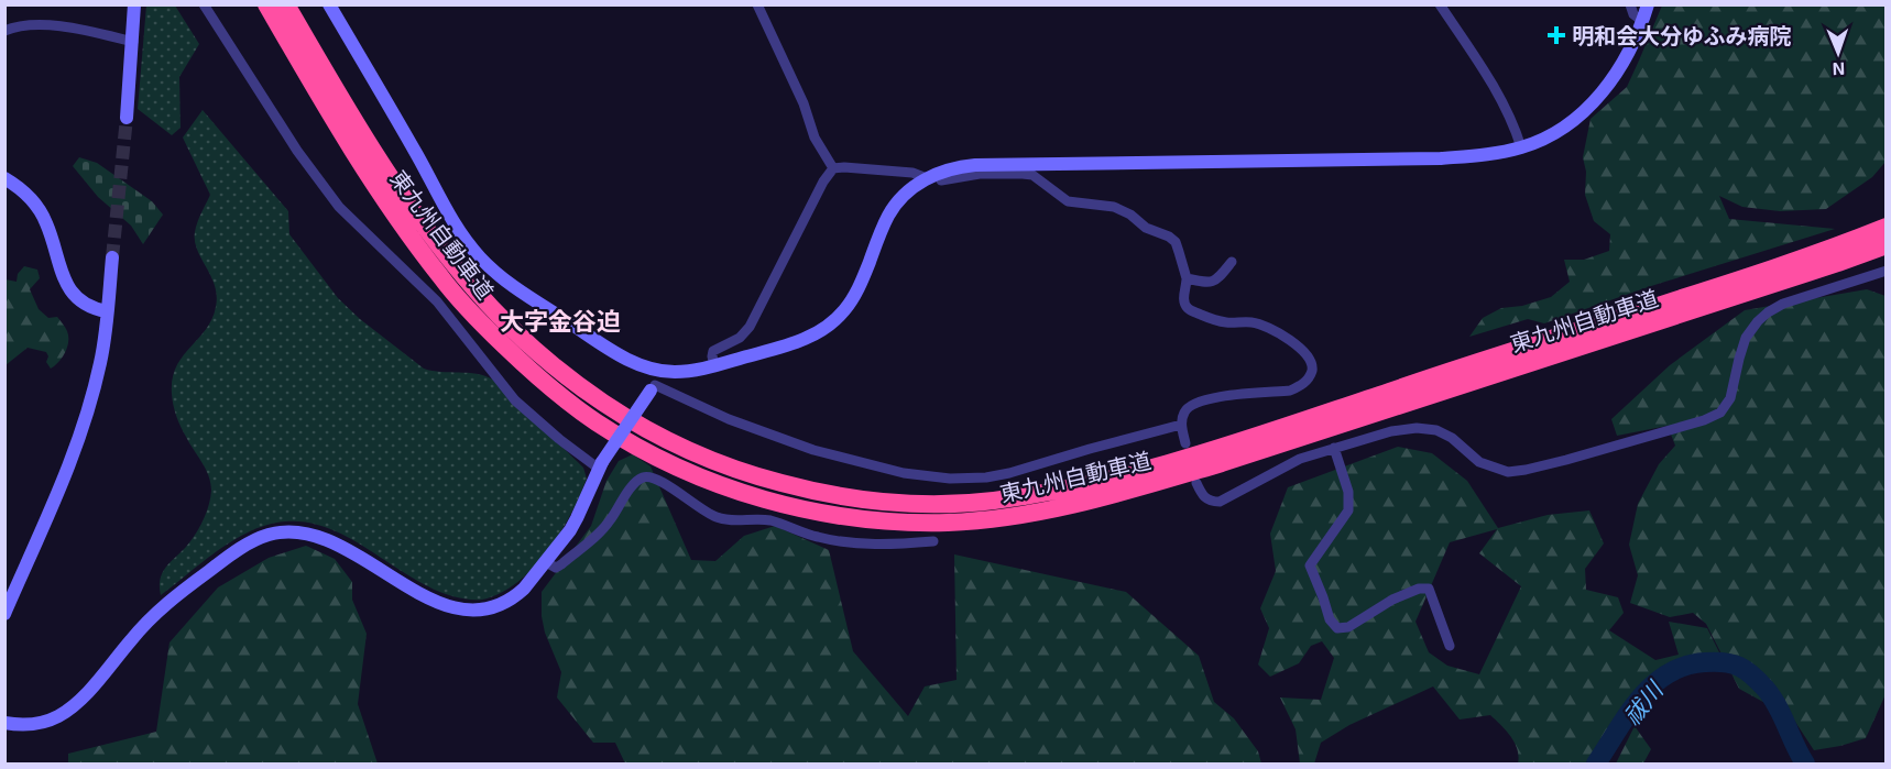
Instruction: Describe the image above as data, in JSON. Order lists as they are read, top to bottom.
{
  "streets": {
    "highway": ["東九州自動車道"]
  },
  "districts": ["大字金谷迫"],
  "water": ["祓川"],
  "places": {
    "health": ["明和会大分ゆふみ病院"]
  },
  "north": "bottom"
}
